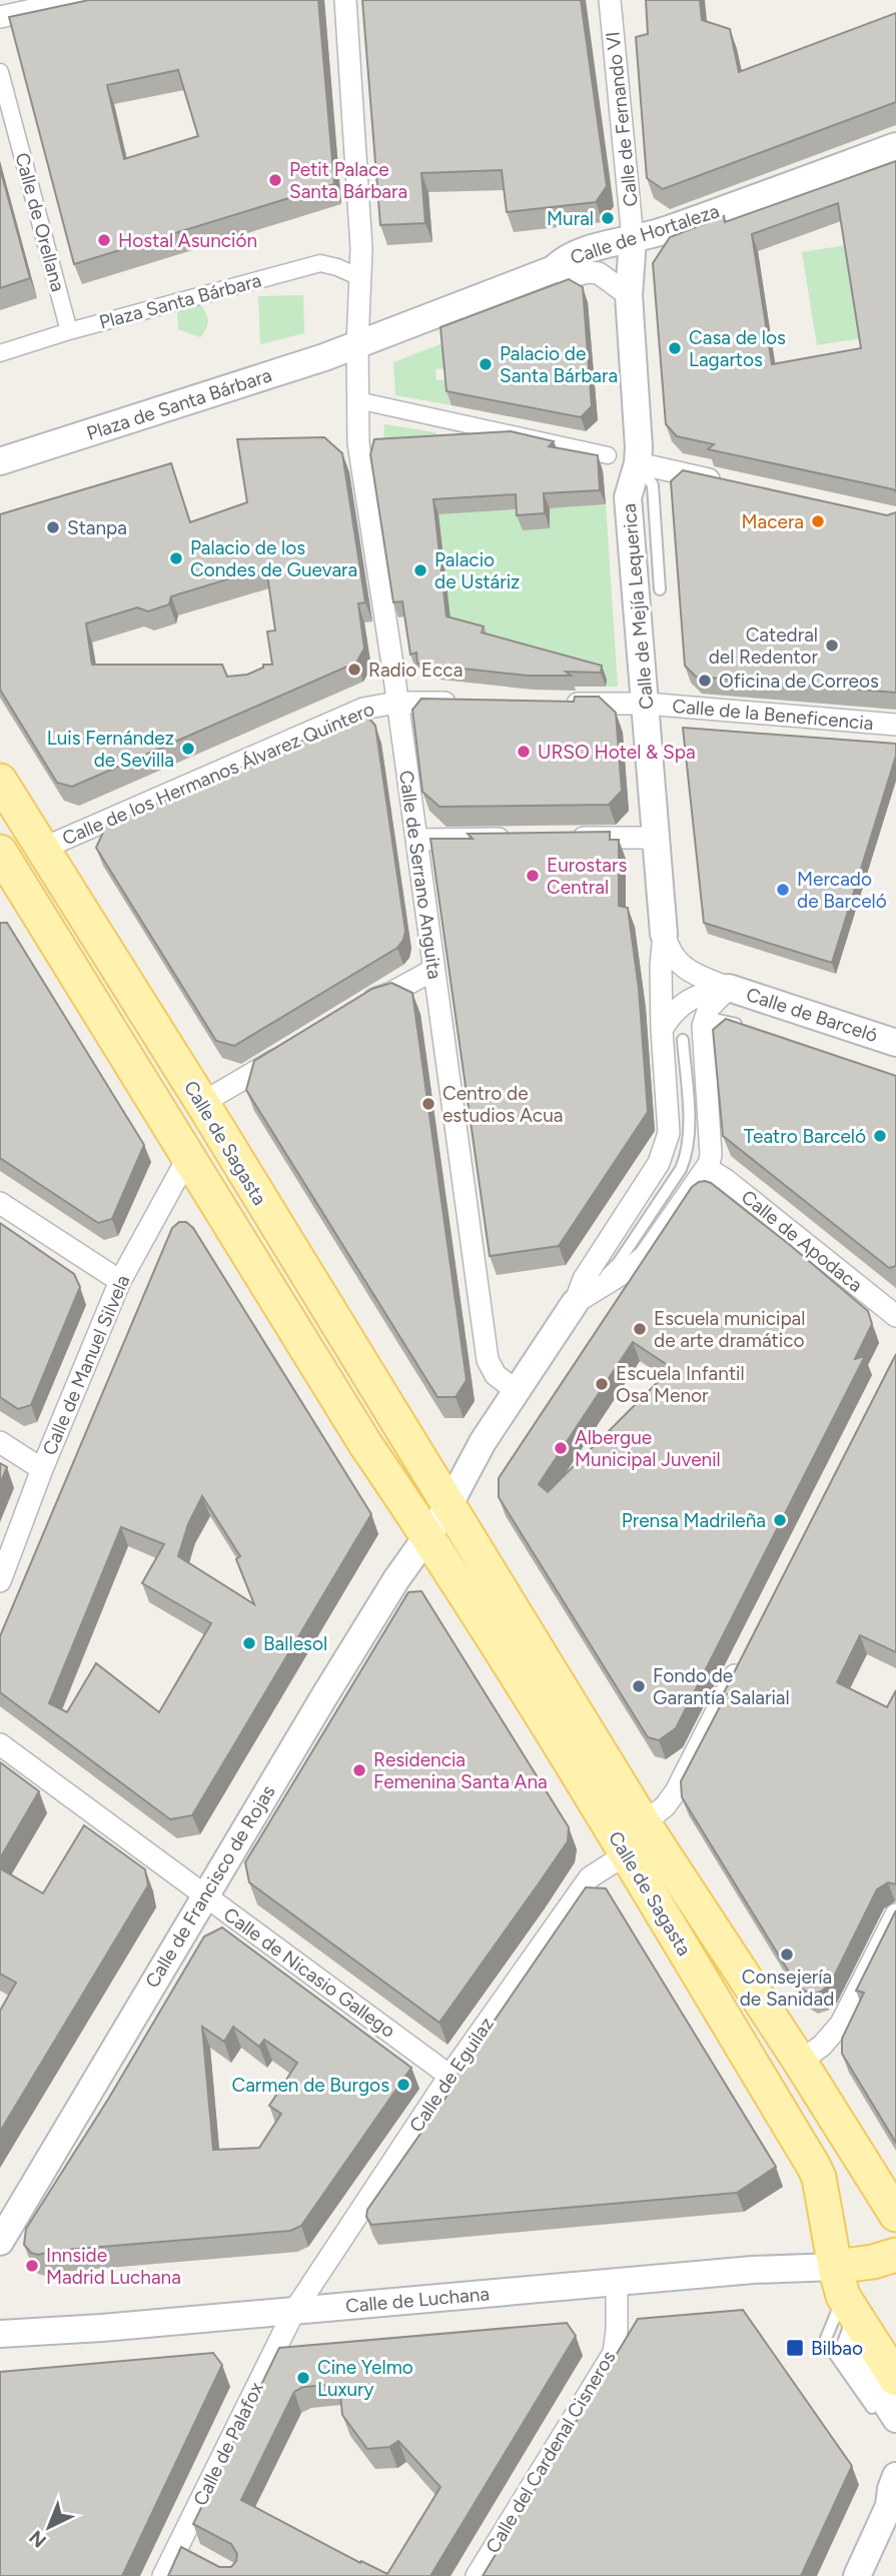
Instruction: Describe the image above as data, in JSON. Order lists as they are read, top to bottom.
{
  "streets": {
    "main road": ["Calle de Sagasta"],
    "street": [
      "Calle de Fernando VI",
      "Calle de Orellana",
      "Calle de Hortaleza",
      "Plaza Santa Bárbara",
      "Plaza de Santa Bárbara",
      "Calle de Mejía Lequerica",
      "Calle de la Beneficencia",
      "Calle de los Hermanos Álvarez Quintero",
      "Calle de Serrano Anguita",
      "Calle de Barceló",
      "Calle de Apodaca",
      "Calle de Manuel Silvela",
      "Calle de Francisco de Rojas",
      "Calle de Nicasio Gallego",
      "Calle de Eguilaz",
      "Calle de Luchana",
      "Calle de Palafox",
      "Calle del Cardenal Cisneros"
    ]
  },
  "crossings": [
    ["Calle de Fernando VI", "Calle de Hortaleza"],
    ["Calle de Fernando VI", "Calle de Mejía Lequerica"],
    ["Calle de Orellana", "Plaza Santa Bárbara"],
    ["Calle de Hortaleza", "Plaza de Santa Bárbara"],
    ["Calle de Hortaleza", "Calle de Mejía Lequerica"],
    ["Calle de Hortaleza", "Calle de Serrano Anguita"],
    ["Plaza Santa Bárbara", "Calle de Serrano Anguita"],
    ["Plaza de Santa Bárbara", "Calle de Serrano Anguita"],
    ["Calle de Mejía Lequerica", "Calle de la Beneficencia"],
    ["Calle de Mejía Lequerica", "Calle de Serrano Anguita"],
    ["Calle de Mejía Lequerica", "Calle de Barceló"],
    ["Calle de Mejía Lequerica", "Calle de Sagasta"],
    ["Calle de Mejía Lequerica", "Calle de Apodaca"],
    ["Calle de los Hermanos Álvarez Quintero", "Calle de Serrano Anguita"],
    ["Calle de los Hermanos Álvarez Quintero", "Calle de Sagasta"],
    ["Calle de Sagasta", "Calle de Manuel Silvela"],
    ["Calle de Sagasta", "Calle de Francisco de Rojas"],
    ["Calle de Sagasta", "Calle de Eguilaz"],
    ["Calle de Sagasta", "Calle de Luchana"],
    ["Calle de Francisco de Rojas", "Calle de Nicasio Gallego"],
    ["Calle de Nicasio Gallego", "Calle de Eguilaz"],
    ["Calle de Eguilaz", "Calle de Luchana"],
    ["Calle de Eguilaz", "Calle de Palafox"],
    ["Calle de Luchana", "Calle de Palafox"],
    ["Calle de Luchana", "Calle del Cardenal Cisneros"]
  ],
  "places": {
    "other": [
      "Petit Palace Santa Bárbara",
      "Mural",
      "Hostal Asunción",
      "Casa de los Lagartos",
      "Palacio de Santa Bárbara",
      "Macera",
      "Stanpa",
      "Palacio de los Condes de Guevara",
      "Palacio de Ustáriz",
      "Catedral del Redentor",
      "Radio Ecca",
      "Oficina de Correos",
      "Luis Fernández de Sevilla",
      "URSO Hotel & Spa",
      "Eurostars Central",
      "Mercado de Barceló",
      "Centro de estudios Acua",
      "Teatro Barceló",
      "Escuela municipal de arte dramático",
      "Escuela Infantil Osa Menor",
      "Albergue Municipal Juvenil",
      "Prensa Madrileña",
      "Ballesol",
      "Fondo de Garantía Salarial",
      "Residencia Femenina Santa Ana",
      "Consejería de Sanidad",
      "Carmen de Burgos",
      "Innside Madrid Luchana",
      "Cine Yelmo Luxury"
    ],
    "transit": ["Bilbao"]
  },
  "north": "bottom left"
}
